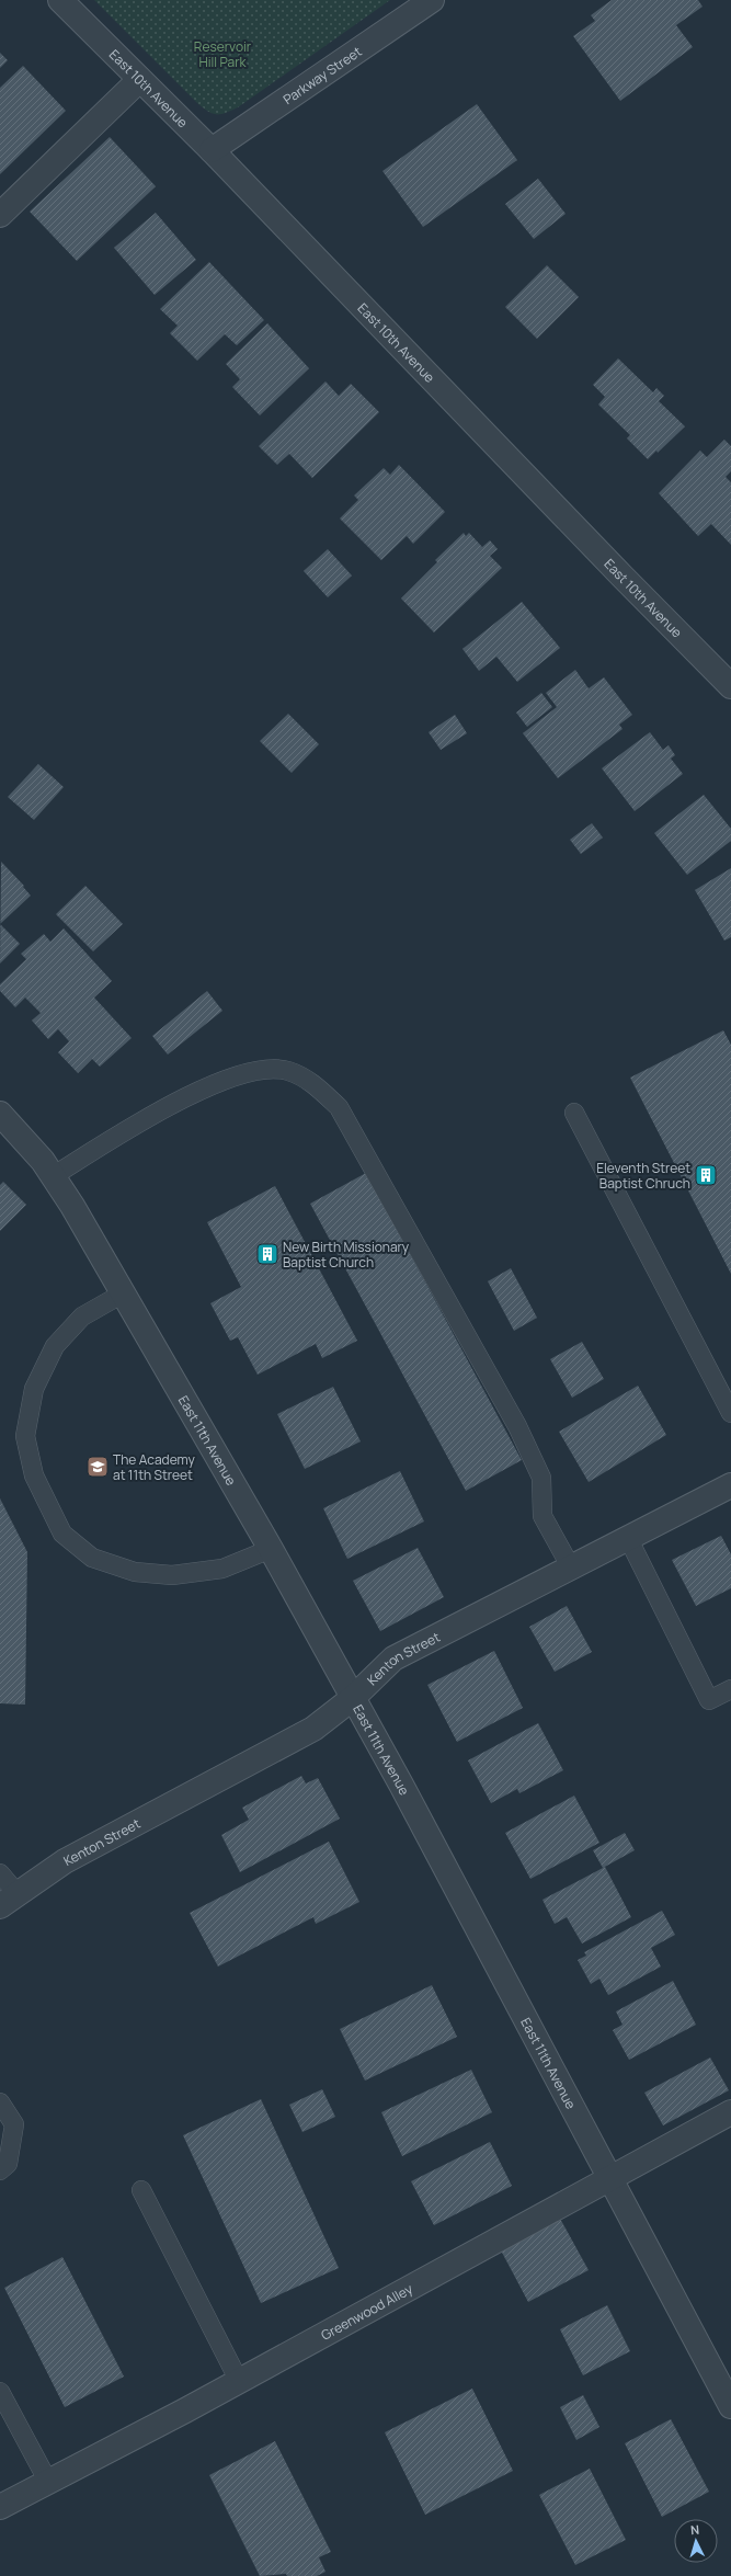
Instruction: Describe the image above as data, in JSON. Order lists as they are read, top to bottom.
{
  "streets": {
    "street": [
      "Parkway Street",
      "East 10th Avenue",
      "East 11th Avenue",
      "Kenton Street",
      "Greenwood Alley"
    ]
  },
  "crossings": [
    ["Parkway Street", "East 10th Avenue"],
    ["East 11th Avenue", "Kenton Street"],
    ["East 11th Avenue", "Greenwood Alley"]
  ],
  "parks": ["Reservoir Hill Park"],
  "places": {
    "building": ["Eleventh Street Baptist Chruch", "New Birth Missionary Baptist Church"],
    "school or university": ["The Academy at 11th Street"]
  },
  "north": "top"
}
